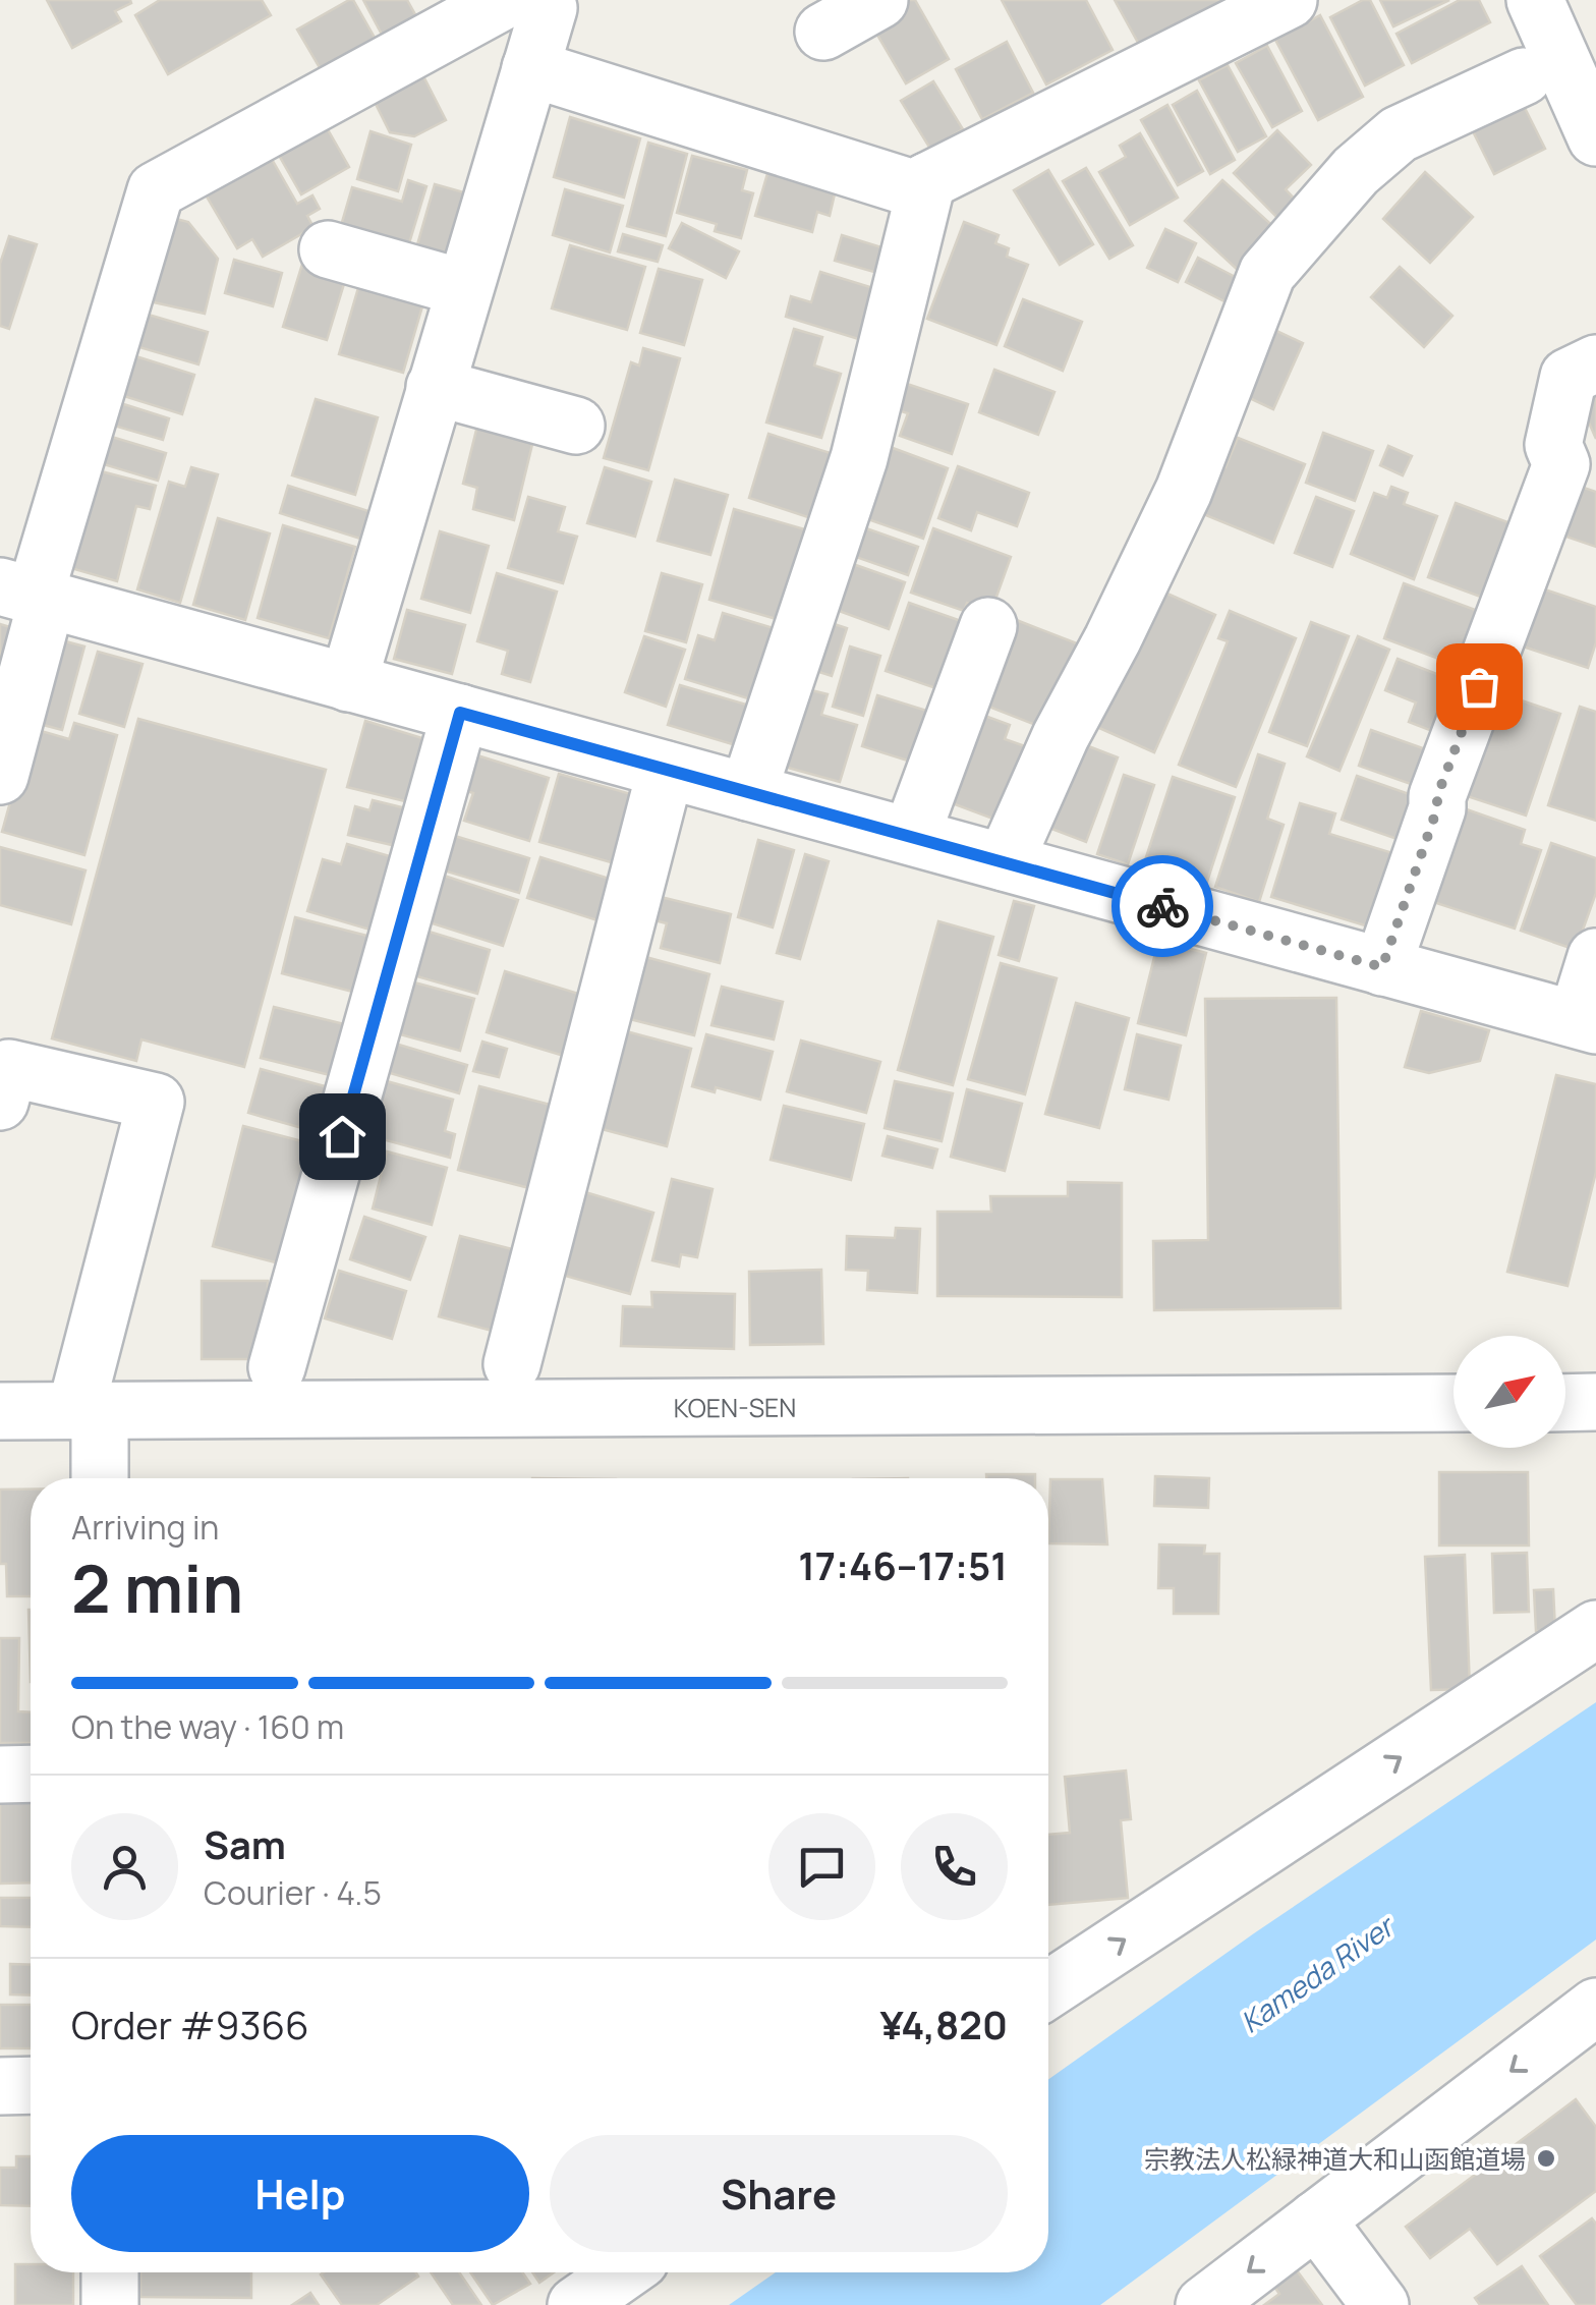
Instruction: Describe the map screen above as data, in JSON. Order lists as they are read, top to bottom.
{
  "streets": {
    "street": ["KOEN-SEN"]
  },
  "water": ["Kameda River"],
  "places": ["宗教法人松緑神道大和山函館道場"],
  "north": "top right",
  "page": {
    "heading": ["2 min", "Arriving in", "17:46–17:51"],
    "panel": [
      "Sam",
      "Courier · 4.5",
      "Order #9366",
      "¥4,820"
    ],
    "bar": "On the way · 160 m",
    "buttons": ["Help", "Share"]
  }
}
